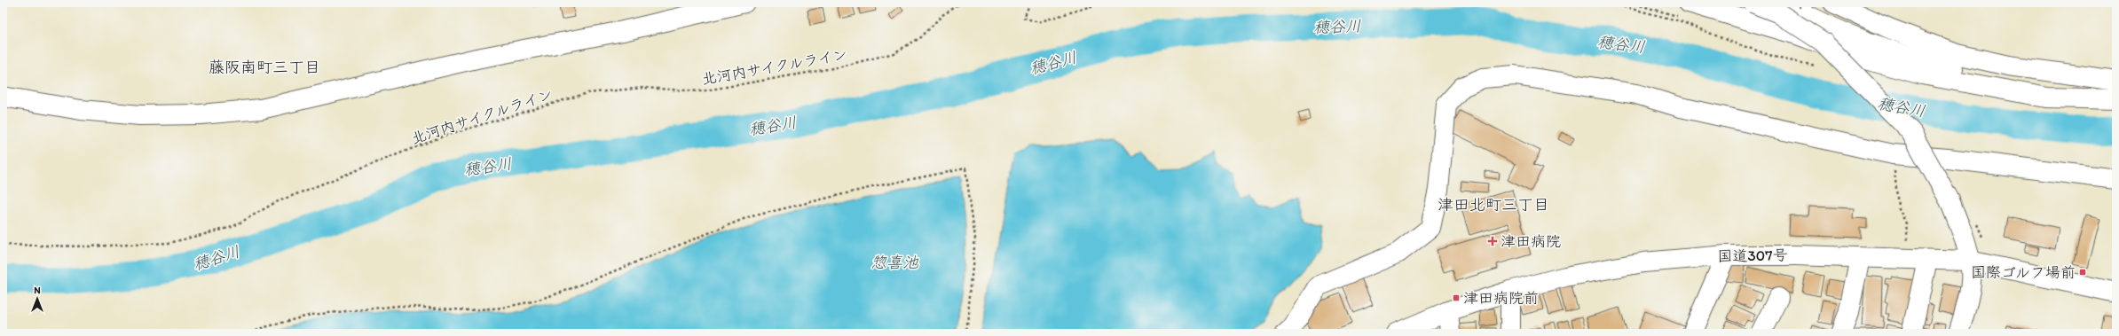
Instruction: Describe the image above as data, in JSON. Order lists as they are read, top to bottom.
{
  "streets": {
    "main road": ["国道307号"],
    "path": ["北河内サイクルライン"]
  },
  "districts": ["藤阪南町三丁目", "津田北町三丁目"],
  "water": ["穂谷川", "惣喜池"],
  "places": {
    "health": ["津田病院"],
    "transit": ["国際ゴルフ場前", "津田病院前"]
  },
  "north": "top"
}
